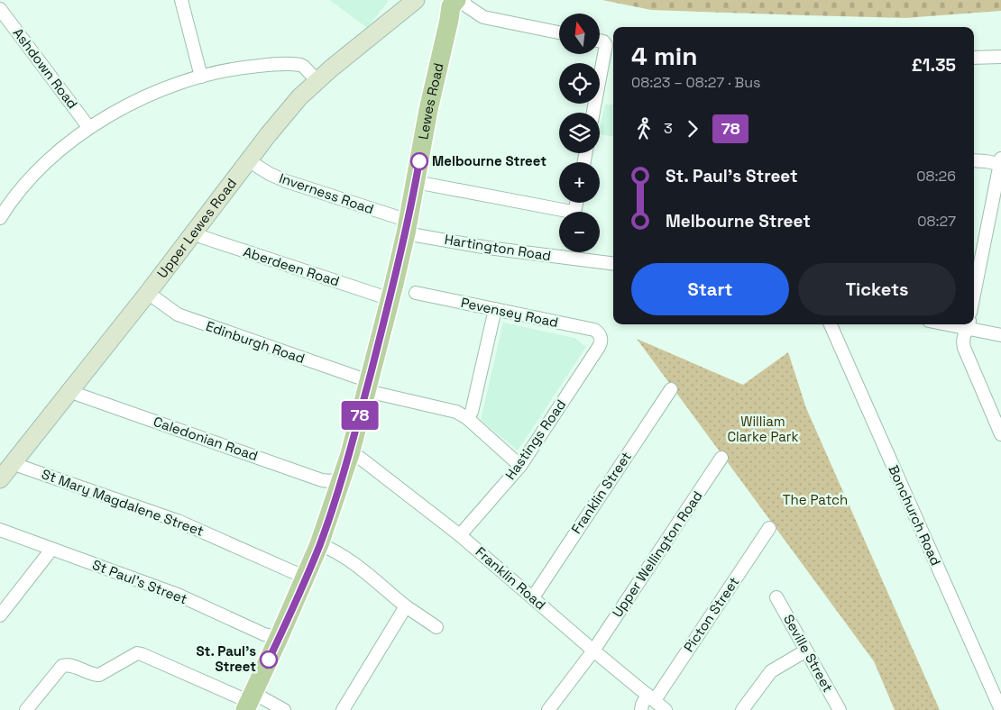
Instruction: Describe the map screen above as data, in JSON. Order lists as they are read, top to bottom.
{
  "streets": {
    "main road": ["Lewes Road"],
    "street": [
      "Ashdown Road",
      "Inverness Road",
      "Upper Lewes Road",
      "Hartington Road",
      "Aberdeen Road",
      "Pevensey Road",
      "Edinburgh Road",
      "Caledonian Road",
      "Hastings Road",
      "Franklin Street",
      "St Mary Magdalene Street",
      "Bonchurch Road",
      "Upper Wellington Road",
      "Franklin Road",
      "St Paul's Street",
      "Picton Street",
      "Seville Street"
    ]
  },
  "crossings": [
    ["Lewes Road", "Inverness Road"],
    ["Lewes Road", "Hartington Road"],
    ["Lewes Road", "Aberdeen Road"],
    ["Lewes Road", "Edinburgh Road"],
    ["Lewes Road", "Caledonian Road"],
    ["Lewes Road", "St Mary Magdalene Street"],
    ["Lewes Road", "Franklin Road"],
    ["Lewes Road", "St Paul's Street"],
    ["Inverness Road", "Upper Lewes Road"],
    ["Inverness Road", "Hartington Road"],
    ["Upper Lewes Road", "Aberdeen Road"],
    ["Upper Lewes Road", "Edinburgh Road"],
    ["Upper Lewes Road", "Caledonian Road"],
    ["Upper Lewes Road", "St Mary Magdalene Street"],
    ["Pevensey Road", "Hastings Road"],
    ["Edinburgh Road", "Hastings Road"],
    ["Hastings Road", "Franklin Road"],
    ["Franklin Street", "Franklin Road"],
    ["Upper Wellington Road", "Franklin Road"],
    ["Franklin Road", "Picton Street"]
  ],
  "parks": ["William Clarke Park", "The Patch"],
  "places": ["Melbourne Street", "St. Paul's Street"],
  "lines": ["bus line 78"],
  "north": "top",
  "page": {
    "on_map": "78",
    "map_buttons": ["+", "−"],
    "heading": ["4 min", "08:23 – 08:27 · Bus", "£1.35"],
    "legs": ["3", "78"],
    "list": [
      {
        "name": "St. Paul's Street",
        "value": "08:26"
      },
      {
        "name": "Melbourne Street",
        "value": "08:27"
      }
    ],
    "buttons": ["Start", "Tickets"]
  }
}
